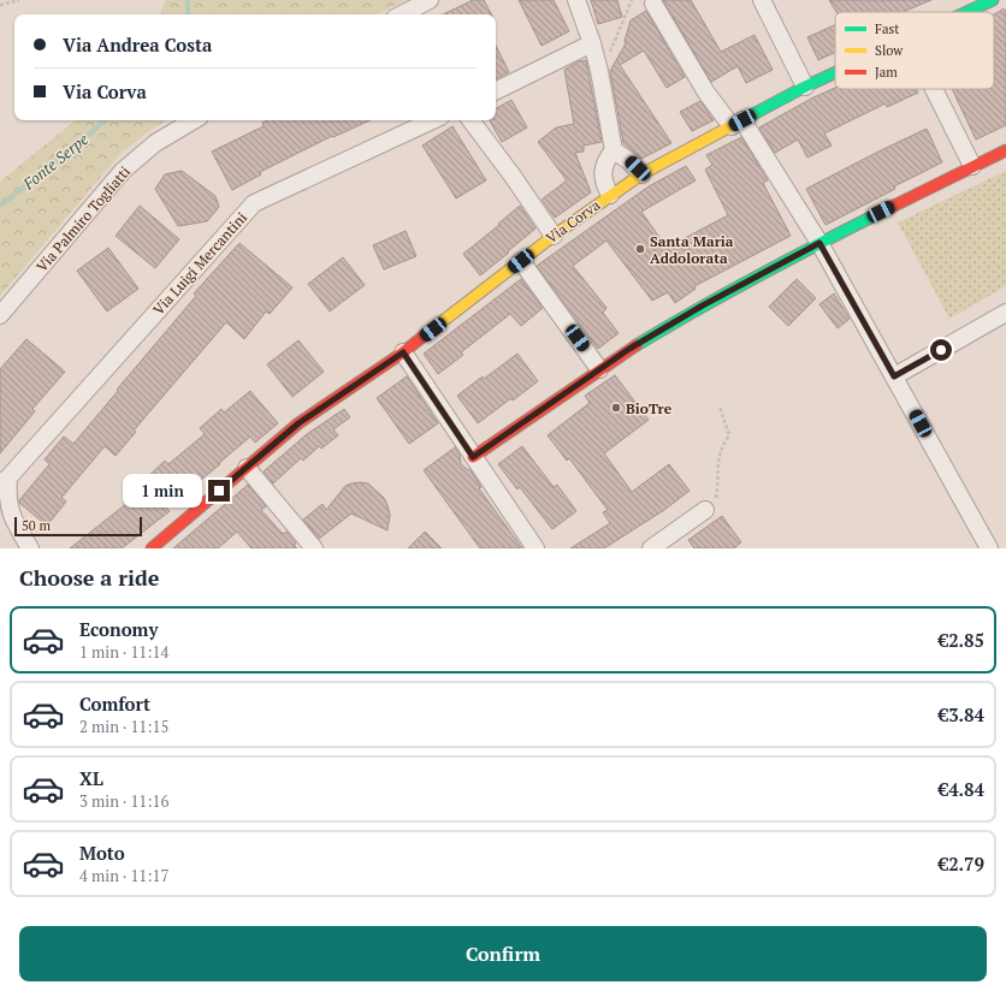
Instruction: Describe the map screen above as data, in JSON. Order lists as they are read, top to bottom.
{
  "streets": {
    "street": ["Via Palmiro Togliatti", "Via Corva", "Via Luigi Mercantini"]
  },
  "water": ["Fonte Serpe"],
  "places": ["Santa Maria Addolorata", "BioTre"],
  "legend": ["Fast", "Slow", "Jam"],
  "scale_bar": "50 m",
  "page": {
    "banner": ["Via Andrea Costa", "Via Corva"],
    "bubble": "1 min",
    "scale": "50 m",
    "heading": "Choose a ride",
    "list": [
      {
        "name": "Economy",
        "note": "1 min · 11:14",
        "value": "€2.85"
      },
      {
        "name": "Comfort",
        "note": "2 min · 11:15",
        "value": "€3.84"
      },
      {
        "name": "XL",
        "note": "3 min · 11:16",
        "value": "€4.84"
      },
      {
        "name": "Moto",
        "note": "4 min · 11:17",
        "value": "€2.79"
      }
    ],
    "buttons": "Confirm"
  }
}
